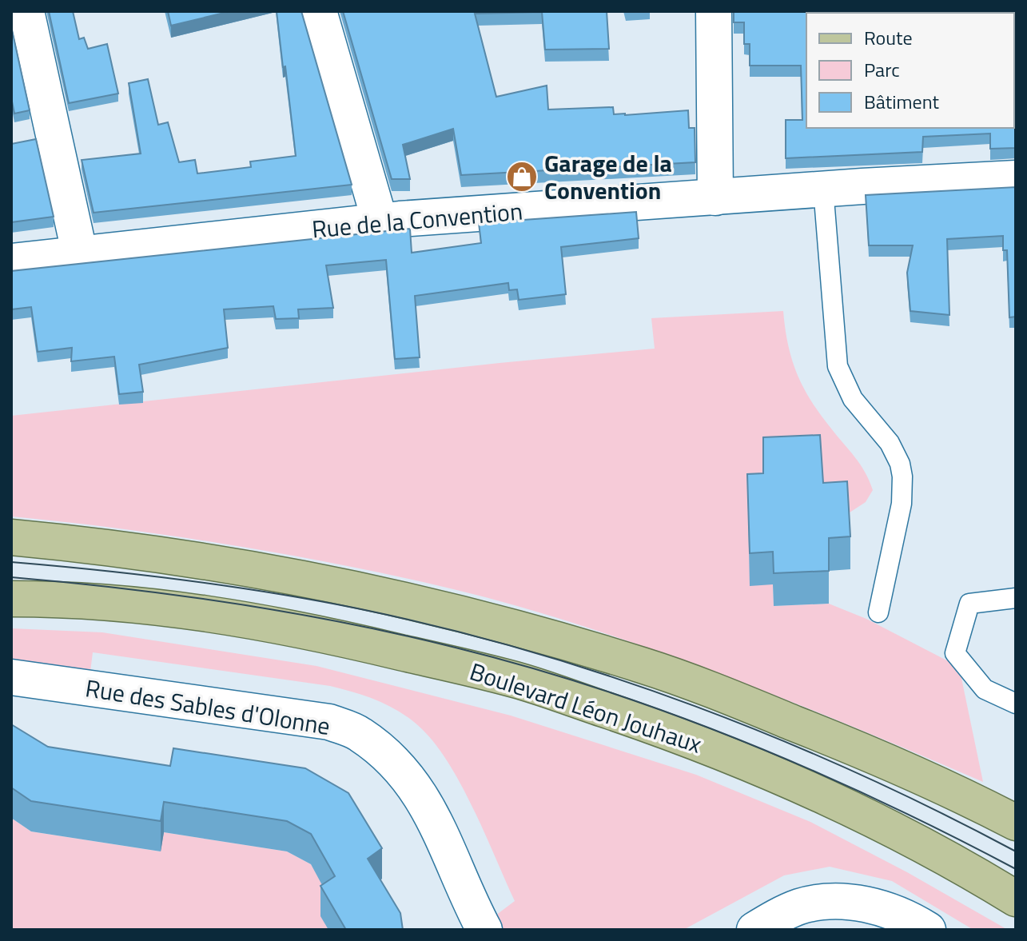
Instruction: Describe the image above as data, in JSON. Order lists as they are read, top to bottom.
{
  "streets": {
    "main road": ["Boulevard Léon Jouhaux"],
    "street": ["Rue de la Convention", "Rue des Sables d'Olonne"]
  },
  "places": {
    "shop": ["Garage de la Convention"]
  },
  "legend": ["Route", "Parc", "Bâtiment"]
}
